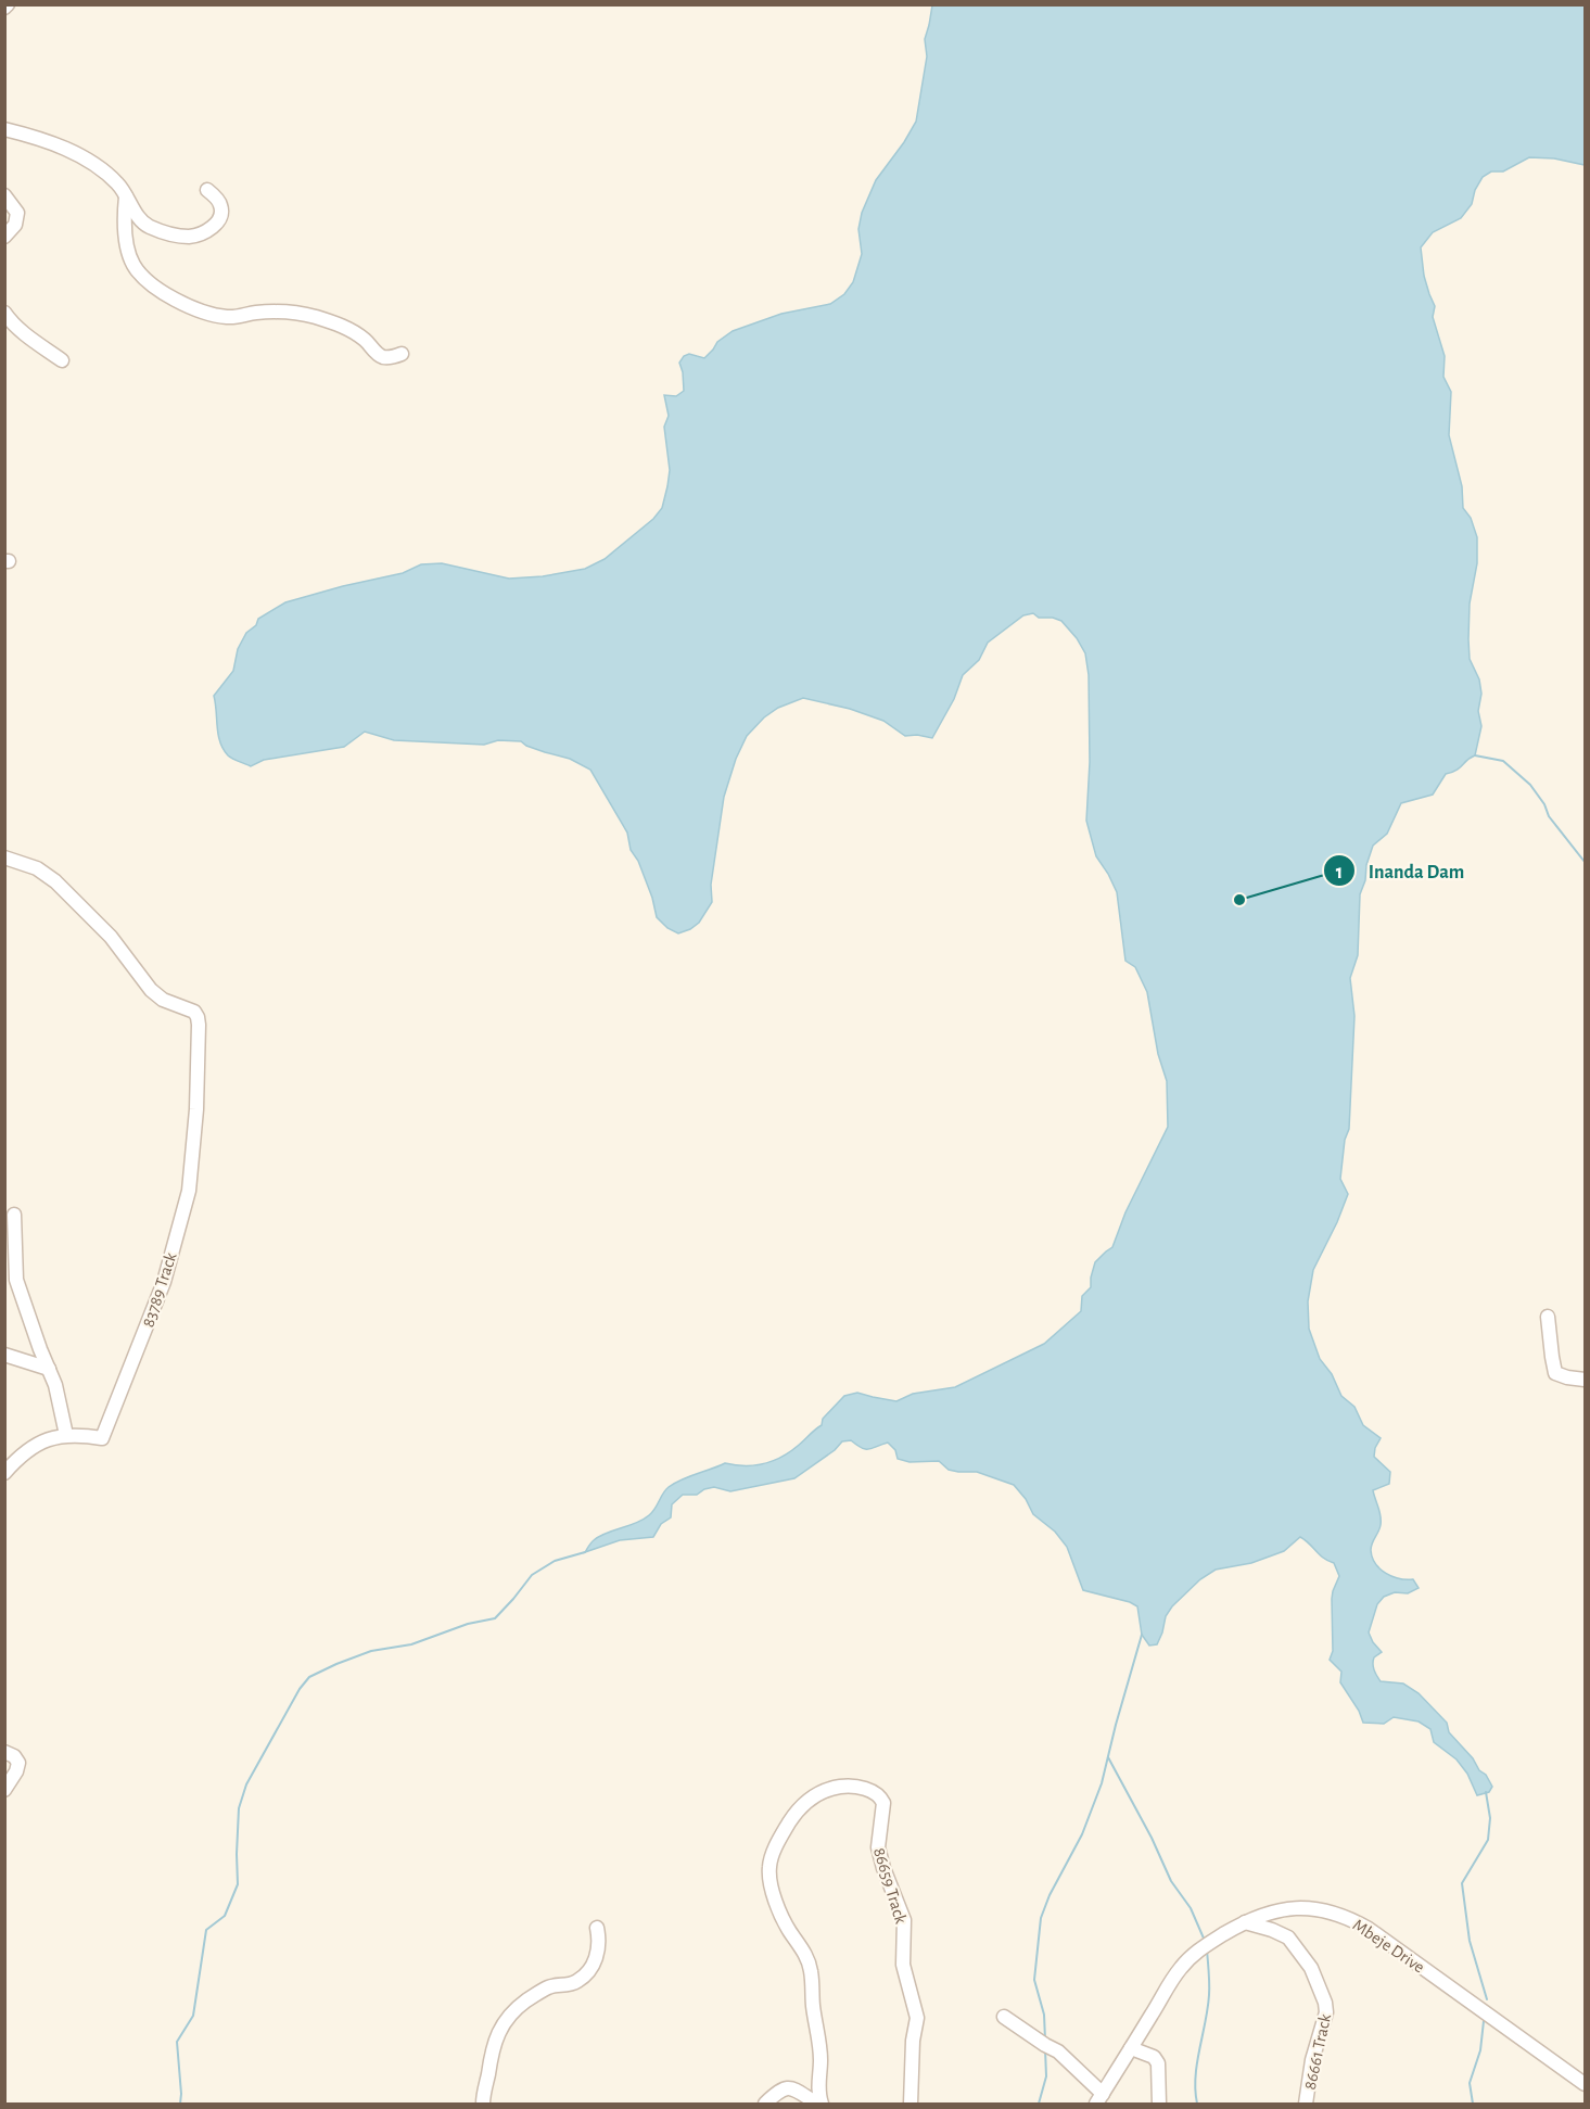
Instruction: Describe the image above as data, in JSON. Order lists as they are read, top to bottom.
{
  "streets": {
    "street": [
      "83789 Track",
      "86659 Track",
      "Mbeje Drive",
      "86661 Track"
    ]
  },
  "crossings": [
    ["Mbeje Drive", "86661 Track"]
  ],
  "places": ["Inanda Dam"]
}
